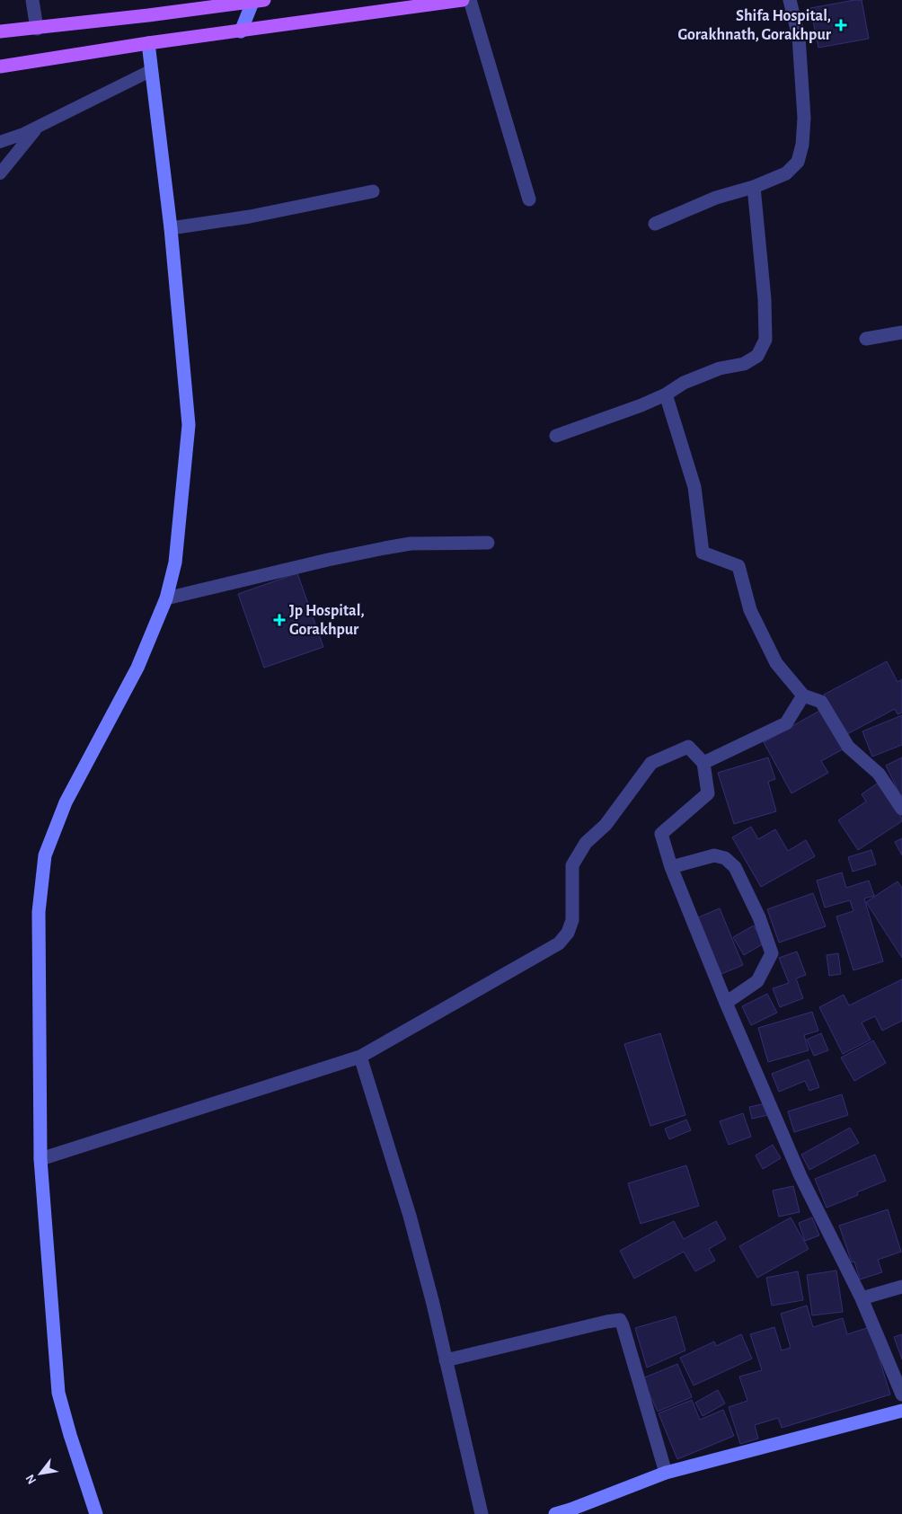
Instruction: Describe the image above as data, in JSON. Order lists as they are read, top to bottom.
{
  "places": {
    "health": ["Shifa Hospital, Gorakhnath, Gorakhpur", "Jp Hospital, Gorakhpur"]
  },
  "north": "bottom left"
}
